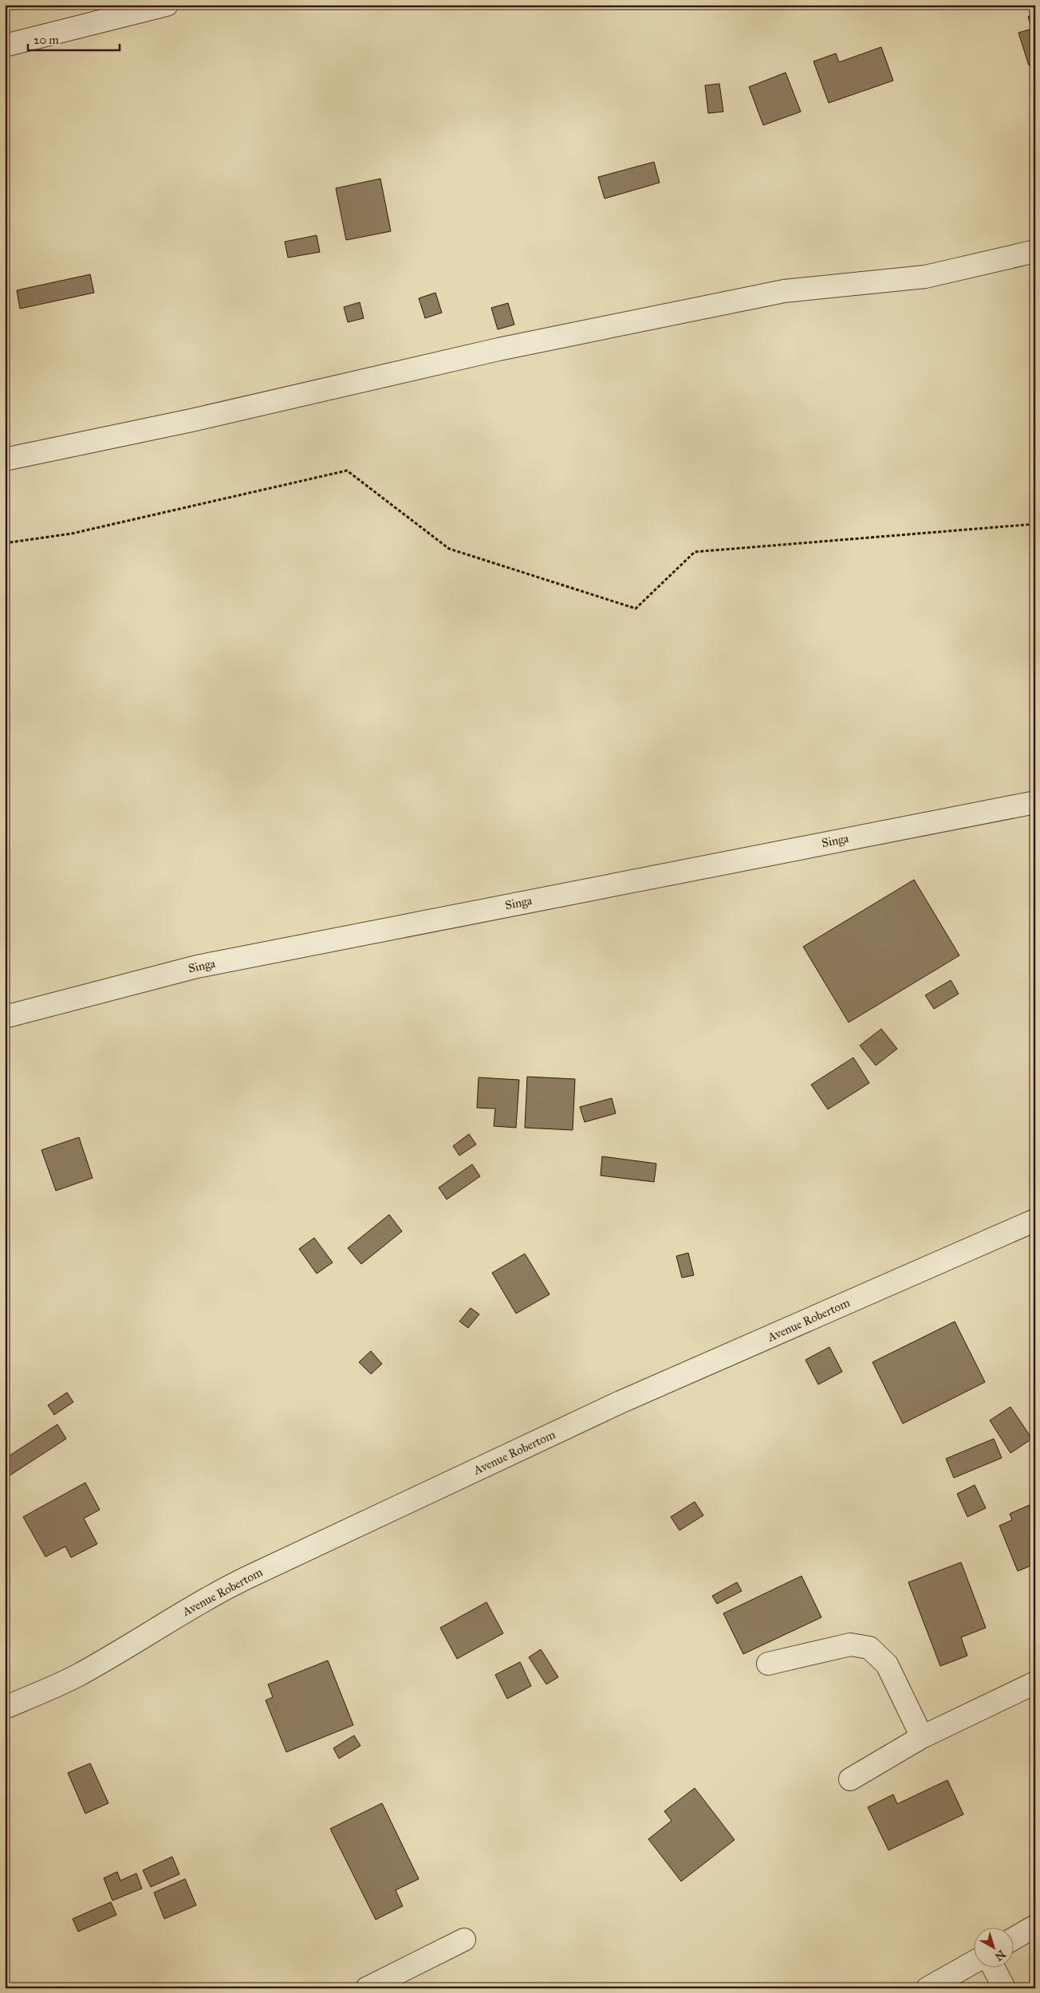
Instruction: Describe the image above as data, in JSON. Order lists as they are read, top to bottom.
{
  "streets": {
    "street": ["Singa", "Avenue Robertom"]
  },
  "scale_bar": "20 m",
  "north": "bottom right"
}
